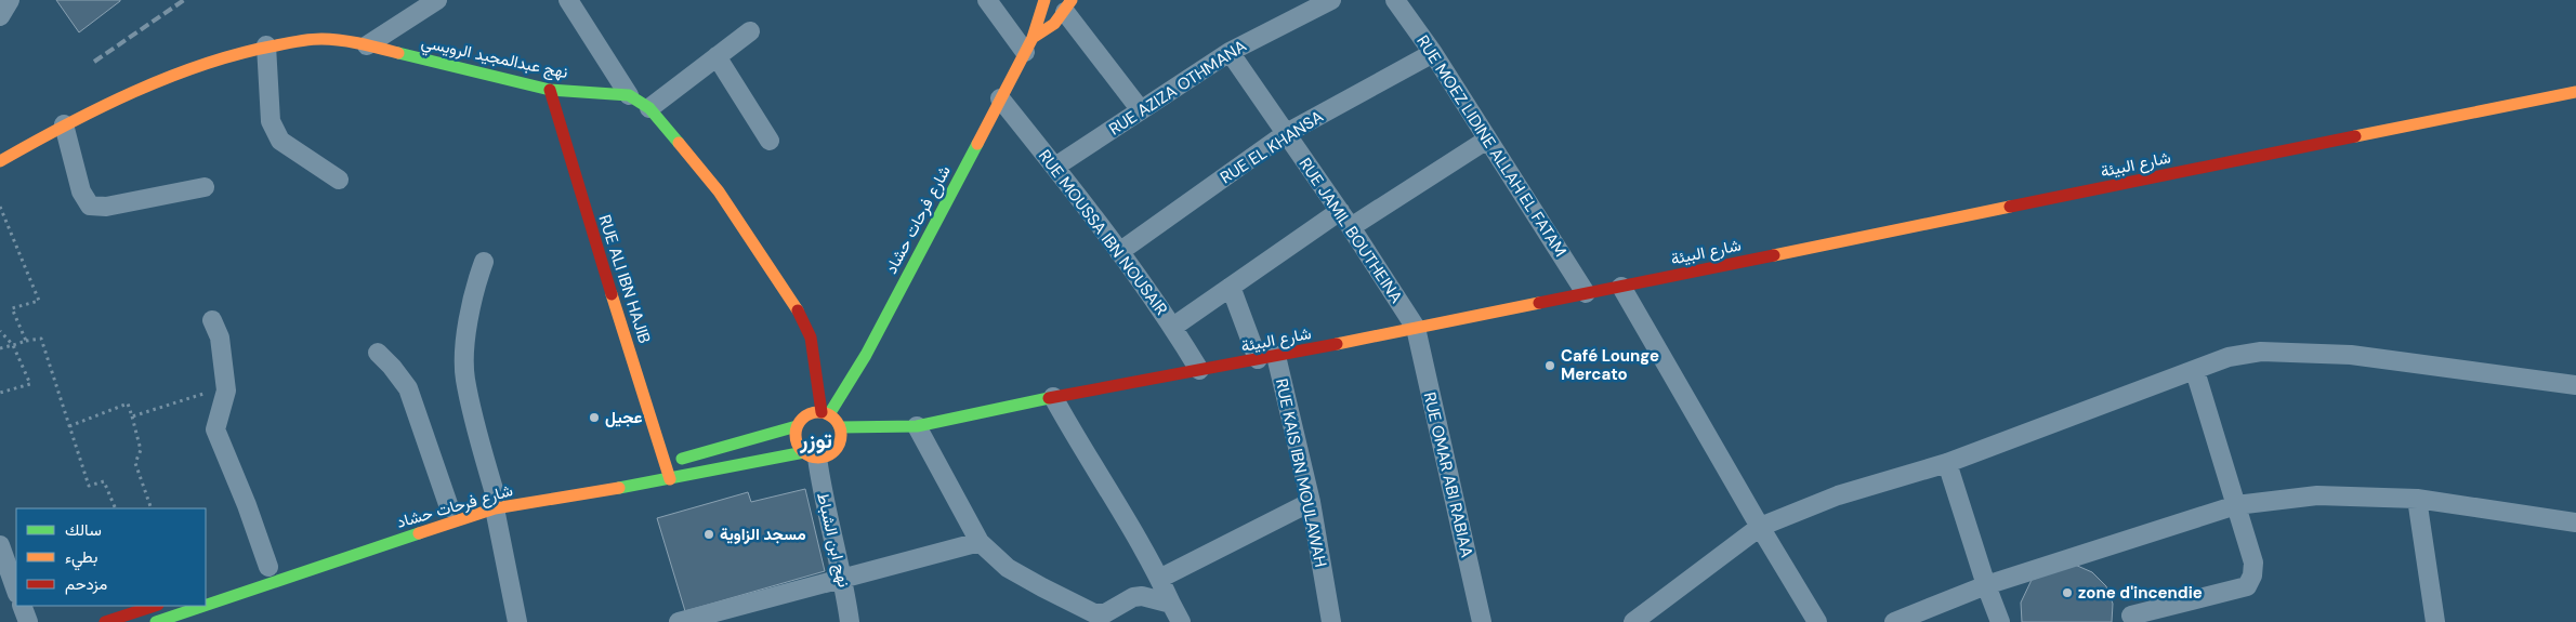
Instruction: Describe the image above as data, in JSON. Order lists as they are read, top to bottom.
{
  "streets": {
    "main road": [
      "نهج عبدالمجيد الرويسي",
      "شارع البيئة",
      "شارع فرحات حشاد",
      "RUE ALI IBN HAJIB"
    ],
    "street": [
      "RUE AZIZA OTHMANA",
      "RUE MOEZ LIDINE ALLAH EL FATAM",
      "RUE EL KHANSA",
      "RUE JAMIL BOUTHEINA",
      "RUE MOUSSA IBN NOUSAIR",
      "RUE KAIS IBN MOULAWAH",
      "RUE OMAR ABI RABIAA",
      "نهج ابن الشباط"
    ]
  },
  "crossings": [
    ["نهج عبدالمجيد الرويسي", "شارع البيئة"],
    ["نهج عبدالمجيد الرويسي", "شارع فرحات حشاد"],
    ["نهج عبدالمجيد الرويسي", "RUE ALI IBN HAJIB"],
    ["نهج عبدالمجيد الرويسي", "نهج ابن الشباط"],
    ["RUE AZIZA OTHMANA", "RUE JAMIL BOUTHEINA"],
    ["RUE AZIZA OTHMANA", "RUE MOUSSA IBN NOUSAIR"],
    ["RUE MOEZ LIDINE ALLAH EL FATAM", "RUE EL KHANSA"],
    ["RUE MOEZ LIDINE ALLAH EL FATAM", "شارع البيئة"],
    ["RUE EL KHANSA", "RUE JAMIL BOUTHEINA"],
    ["RUE EL KHANSA", "RUE MOUSSA IBN NOUSAIR"],
    ["شارع البيئة", "شارع فرحات حشاد"],
    ["شارع البيئة", "RUE JAMIL BOUTHEINA"],
    ["شارع البيئة", "RUE MOUSSA IBN NOUSAIR"],
    ["شارع البيئة", "RUE KAIS IBN MOULAWAH"],
    ["شارع البيئة", "RUE OMAR ABI RABIAA"],
    ["شارع البيئة", "نهج ابن الشباط"],
    ["شارع فرحات حشاد", "RUE MOUSSA IBN NOUSAIR"],
    ["شارع فرحات حشاد", "RUE ALI IBN HAJIB"],
    ["شارع فرحات حشاد", "نهج ابن الشباط"],
    ["RUE JAMIL BOUTHEINA", "RUE OMAR ABI RABIAA"]
  ],
  "districts": ["توزر"],
  "places": [
    "Café Lounge Mercato",
    "عجيل",
    "مسجد الزاوية",
    "zone d'incendie"
  ],
  "legend": ["سالك", "بطيء", "مزدحم"]
}
